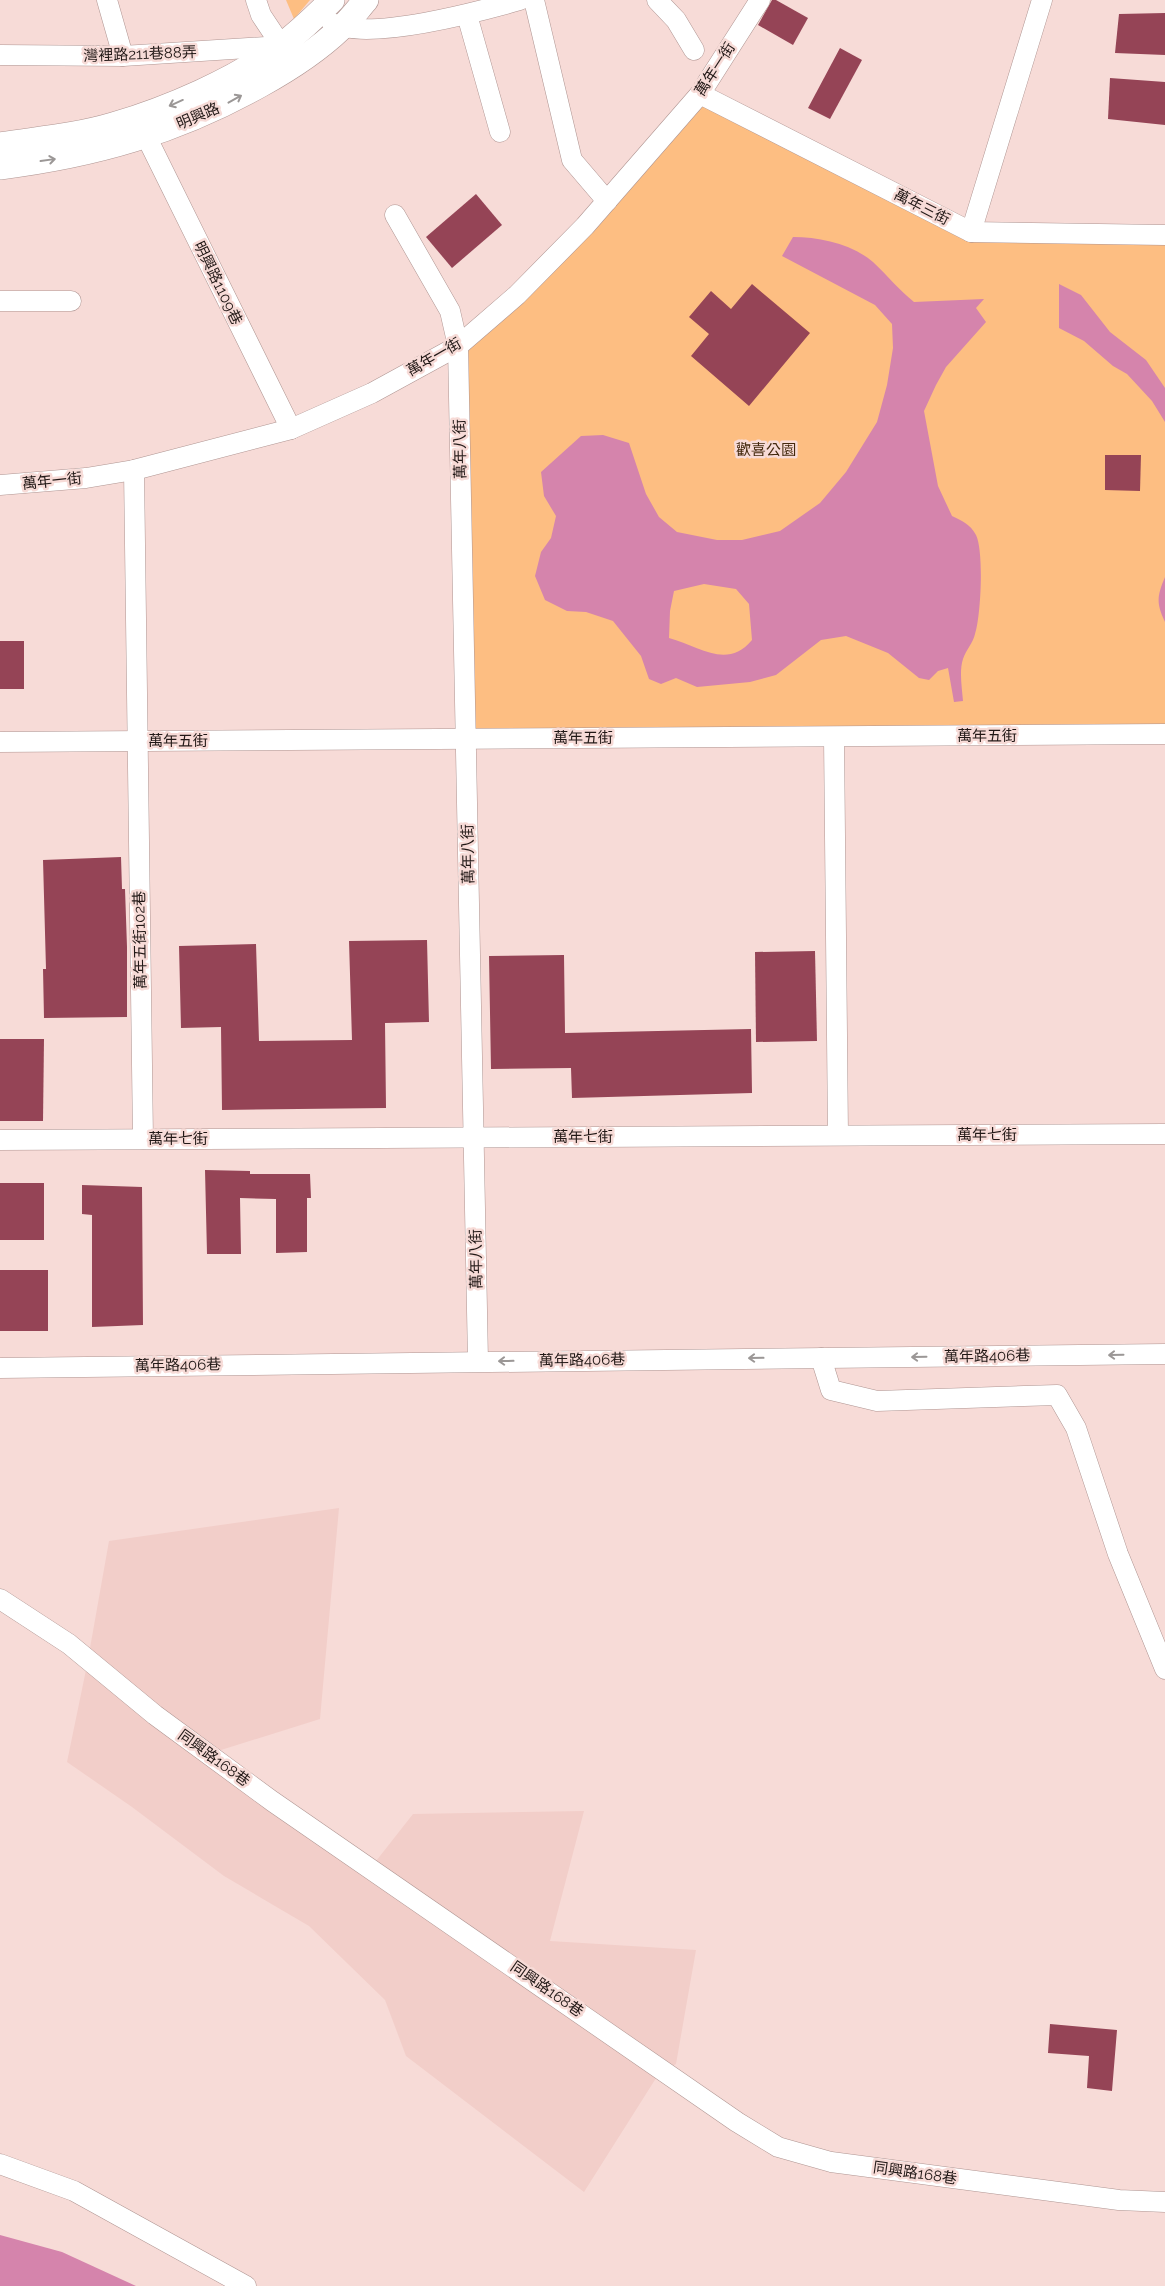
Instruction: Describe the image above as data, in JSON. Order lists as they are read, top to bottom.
{
  "streets": {
    "main road": ["明興路"],
    "street": [
      "灣裡路211巷88弄",
      "萬年一街",
      "萬年三街",
      "明興路1109巷",
      "萬年八街",
      "萬年五街",
      "萬年五街102巷",
      "萬年七街",
      "萬年路406巷",
      "同興路168巷"
    ]
  },
  "crossings": [
    ["灣裡路211巷88弄", "明興路"],
    ["萬年一街", "萬年三街"],
    ["萬年一街", "明興路1109巷"],
    ["萬年一街", "萬年八街"],
    ["萬年一街", "萬年五街102巷"],
    ["明興路", "明興路1109巷"],
    ["萬年八街", "萬年五街"],
    ["萬年八街", "萬年七街"],
    ["萬年八街", "萬年路406巷"],
    ["萬年五街", "萬年五街102巷"],
    ["萬年五街102巷", "萬年七街"]
  ],
  "one_way": ["萬年路406巷"],
  "parks": ["歡喜公園"]
}
